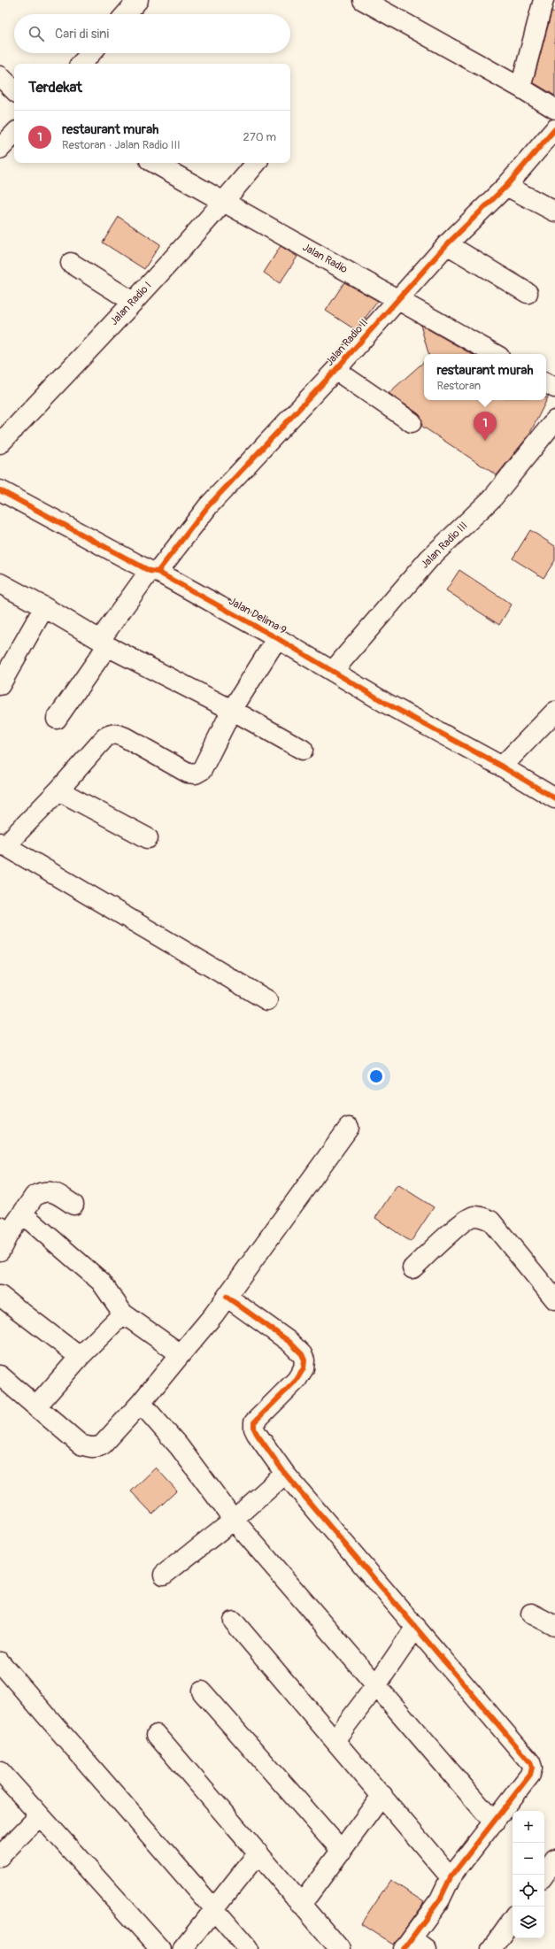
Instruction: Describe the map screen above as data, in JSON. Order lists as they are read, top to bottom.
{
  "streets": {
    "street": [
      "Jalan Radio",
      "Jalan Radio I",
      "Jalan Radio II",
      "Jalan Radio III",
      "Jalan Delima 9"
    ]
  },
  "crossings": [
    ["Jalan Radio", "Jalan Radio I"],
    ["Jalan Radio", "Jalan Radio II"],
    ["Jalan Radio II", "Jalan Delima 9"],
    ["Jalan Radio III", "Jalan Delima 9"]
  ],
  "page": {
    "search": "Cari di sini",
    "heading": "Terdekat",
    "list": [
      {
        "mark": "1",
        "name": "restaurant murah",
        "note": "Restoran · Jalan Radio III",
        "value": "270 m"
      }
    ],
    "popup": ["restaurant murah", "Restoran"],
    "pins": "1",
    "map_buttons": ["+", "−"]
  }
}
